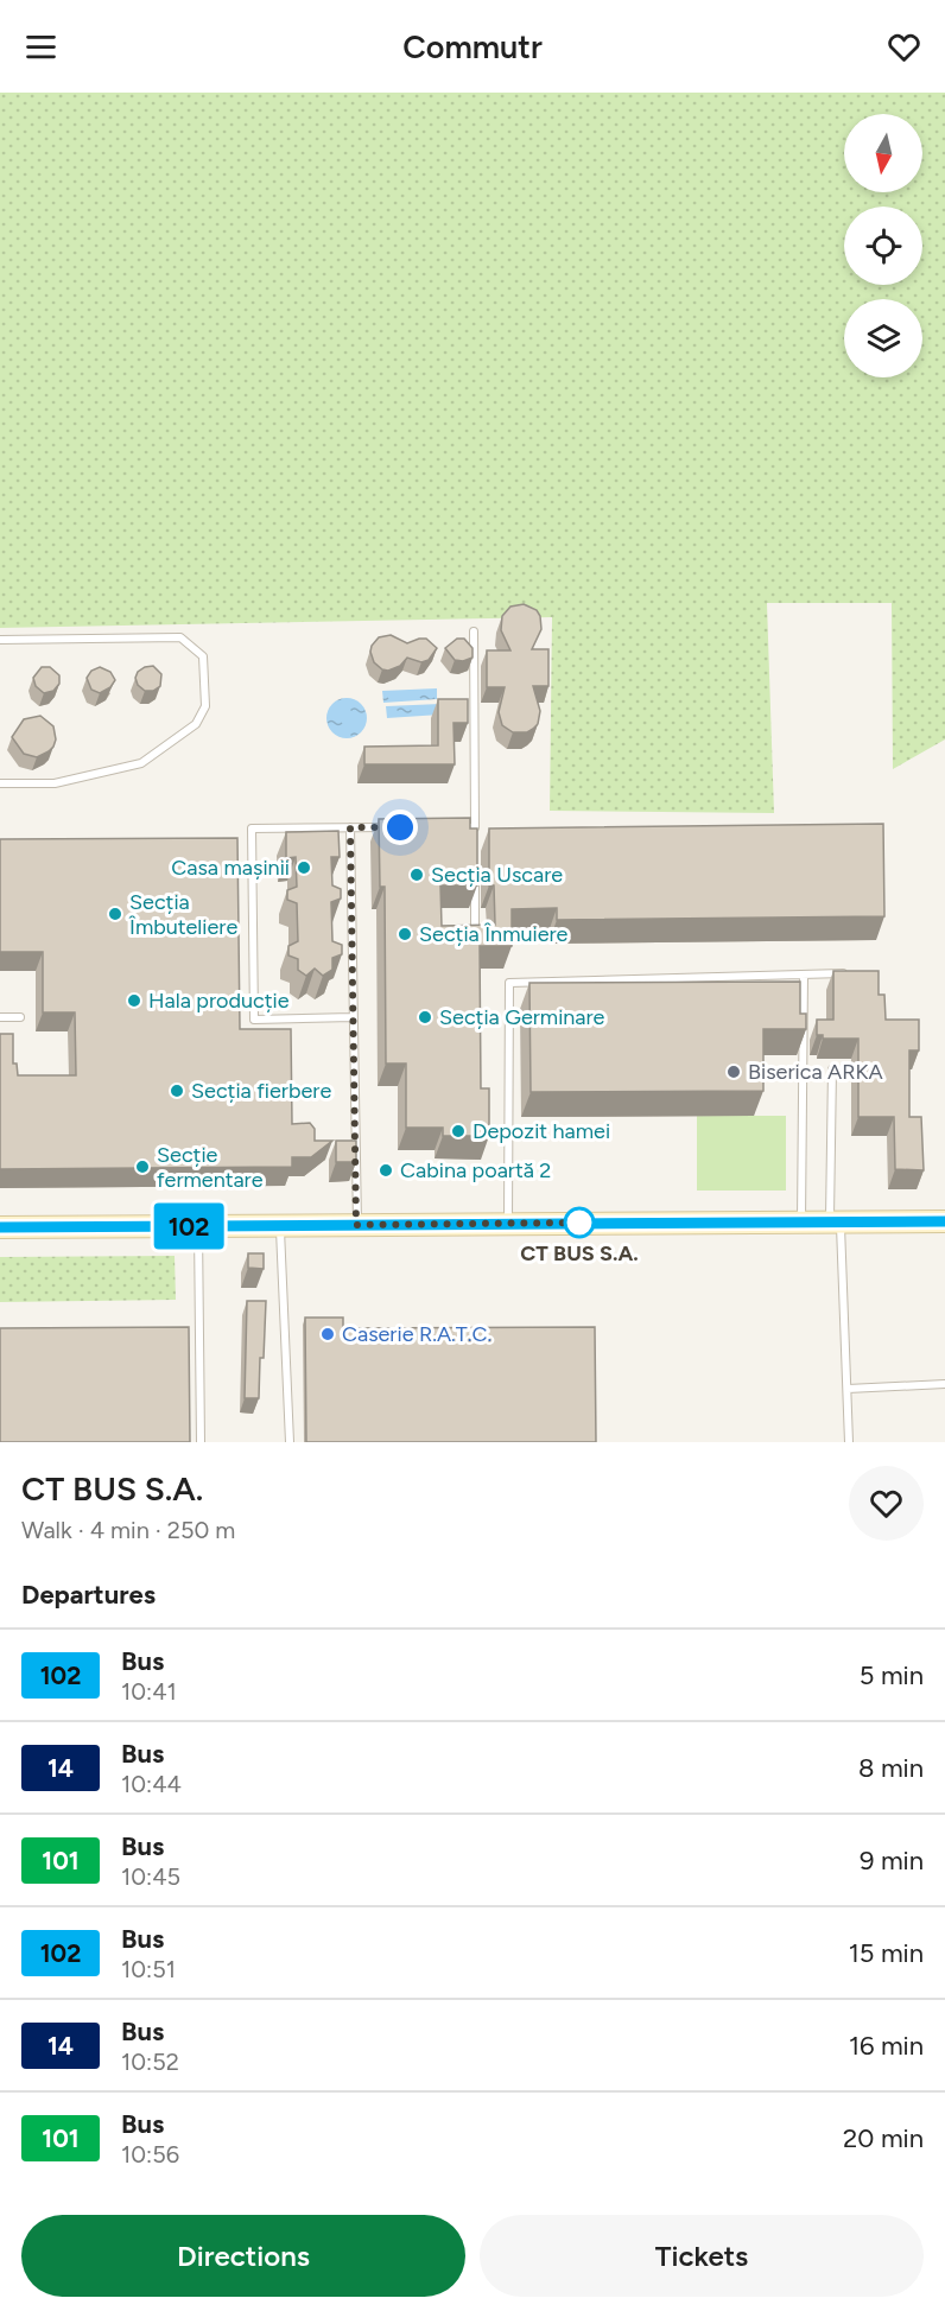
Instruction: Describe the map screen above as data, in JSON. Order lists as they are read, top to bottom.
{
  "places": [
    "Casa mașinii",
    "Secția Uscare",
    "Secția Îmbuteliere",
    "Secția Înmuiere",
    "Hala producție",
    "Secția Germinare",
    "Biserica ARKA",
    "Secția fierbere",
    "Depozit hamei",
    "Secție fermentare",
    "Cabina poartă 2",
    "CT BUS S.A.",
    "Caserie R.A.T.C."
  ],
  "lines": ["bus line 102"],
  "north": "bottom",
  "page": {
    "header": "Commutr",
    "on_map": "102",
    "heading": [
      ["CT BUS S.A.", "Walk · 4 min · 250 m"],
      "Departures"
    ],
    "list": [
      {
        "mark": "102",
        "name": "Bus",
        "note": "10:41",
        "value": "5 min"
      },
      {
        "mark": "14",
        "name": "Bus",
        "note": "10:44",
        "value": "8 min"
      },
      {
        "mark": "101",
        "name": "Bus",
        "note": "10:45",
        "value": "9 min"
      },
      {
        "mark": "102",
        "name": "Bus",
        "note": "10:51",
        "value": "15 min"
      },
      {
        "mark": "14",
        "name": "Bus",
        "note": "10:52",
        "value": "16 min"
      },
      {
        "mark": "101",
        "name": "Bus",
        "note": "10:56",
        "value": "20 min"
      }
    ],
    "buttons": ["Directions", "Tickets"]
  }
}
